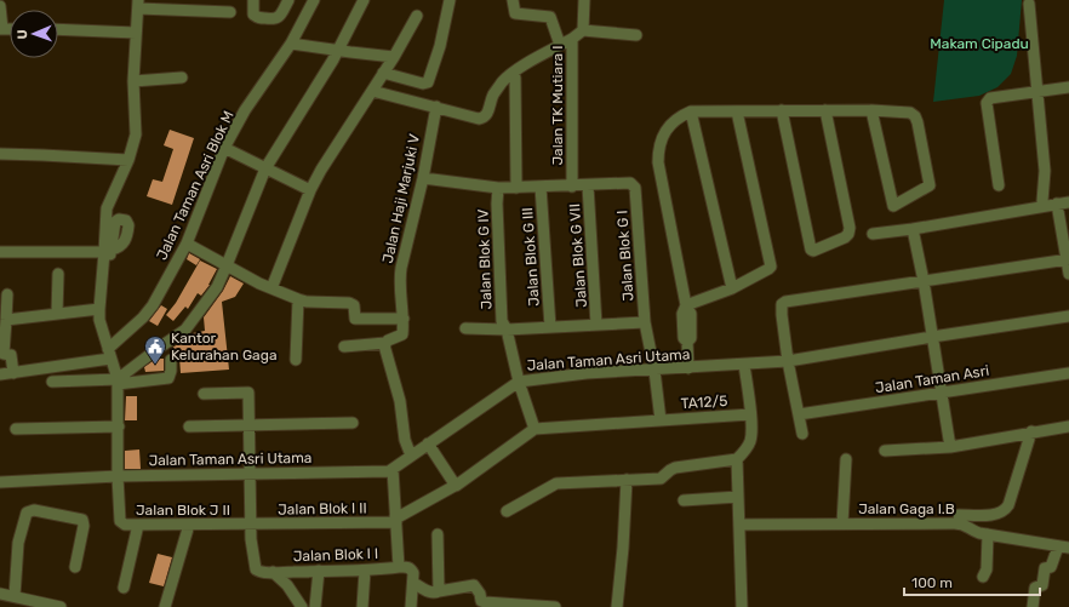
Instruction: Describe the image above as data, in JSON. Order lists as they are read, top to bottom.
{
  "streets": {
    "street": [
      "Jalan TK Mutiara I",
      "Jalan Taman Asri Blok M",
      "Jalan Haji Marjuki V",
      "Jalan Blok G VII",
      "Jalan Blok G I",
      "Jalan Blok G III",
      "Jalan Blok G IV",
      "Jalan Taman Asri Utama",
      "Jalan Taman Asri",
      "TA12/5",
      "Jalan Blok I II",
      "Jalan Gaga I.B",
      "Jalan Blok J II",
      "Jalan Blok I I"
    ]
  },
  "crossings": [
    ["Jalan Blok G VII", "Jalan Blok G I"],
    ["Jalan Blok G I", "Jalan Taman Asri Utama"],
    ["Jalan Blok G I", "TA12/5"],
    ["Jalan Blok G IV", "Jalan Taman Asri Utama"],
    ["Jalan Blok G IV", "TA12/5"],
    ["Jalan Taman Asri Utama", "Jalan Blok J II"],
    ["Jalan Blok I II", "Jalan Blok J II"]
  ],
  "parks": ["Makam Cipadu"],
  "places": {
    "public building": ["Kantor Kelurahan Gaga"]
  },
  "scale_bar": "100 m",
  "north": "left"
}
